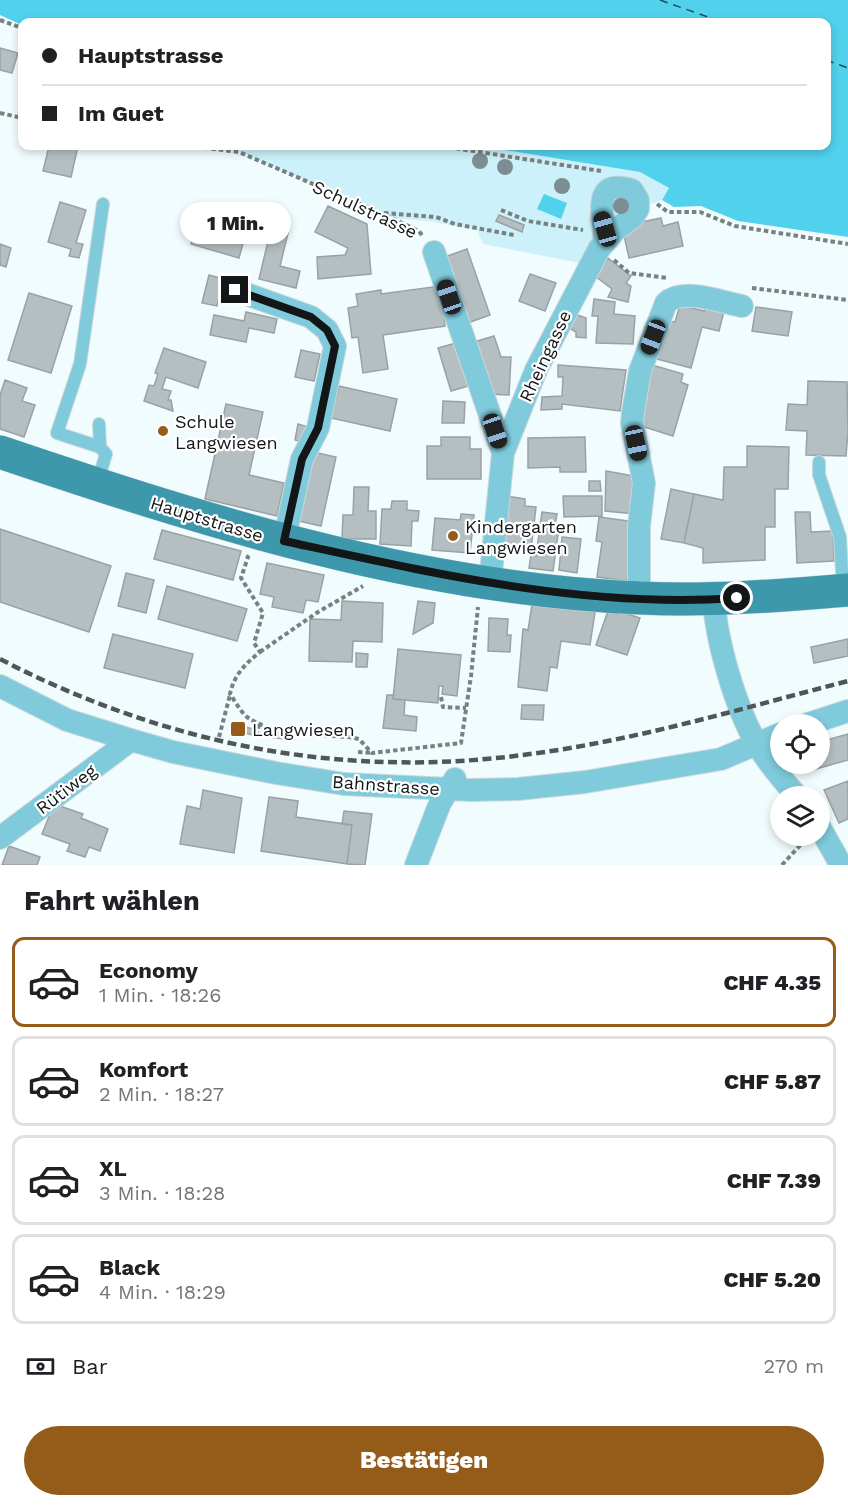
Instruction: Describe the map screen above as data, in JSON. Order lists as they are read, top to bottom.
{
  "streets": {
    "main road": ["Hauptstrasse"],
    "street": [
      "Schulstrasse",
      "Rheingasse",
      "Bahnstrasse",
      "Rütiweg"
    ]
  },
  "crossings": [
    ["Schulstrasse", "Rheingasse"],
    ["Rheingasse", "Hauptstrasse"],
    ["Bahnstrasse", "Rütiweg"]
  ],
  "places": {
    "other": ["Schule Langwiesen", "Kindergarten Langwiesen"],
    "transit": ["Langwiesen"]
  },
  "page": {
    "banner": ["Hauptstrasse", "Im Guet"],
    "bubble": "1 Min.",
    "heading": "Fahrt wählen",
    "list": [
      {
        "name": "Economy",
        "note": "1 Min. · 18:26",
        "value": "CHF 4.35"
      },
      {
        "name": "Komfort",
        "note": "2 Min. · 18:27",
        "value": "CHF 5.87"
      },
      {
        "name": "XL",
        "note": "3 Min. · 18:28",
        "value": "CHF 7.39"
      },
      {
        "name": "Black",
        "note": "4 Min. · 18:29",
        "value": "CHF 5.20"
      }
    ],
    "pay": ["Bar", "270 m"],
    "buttons": "Bestätigen"
  }
}
